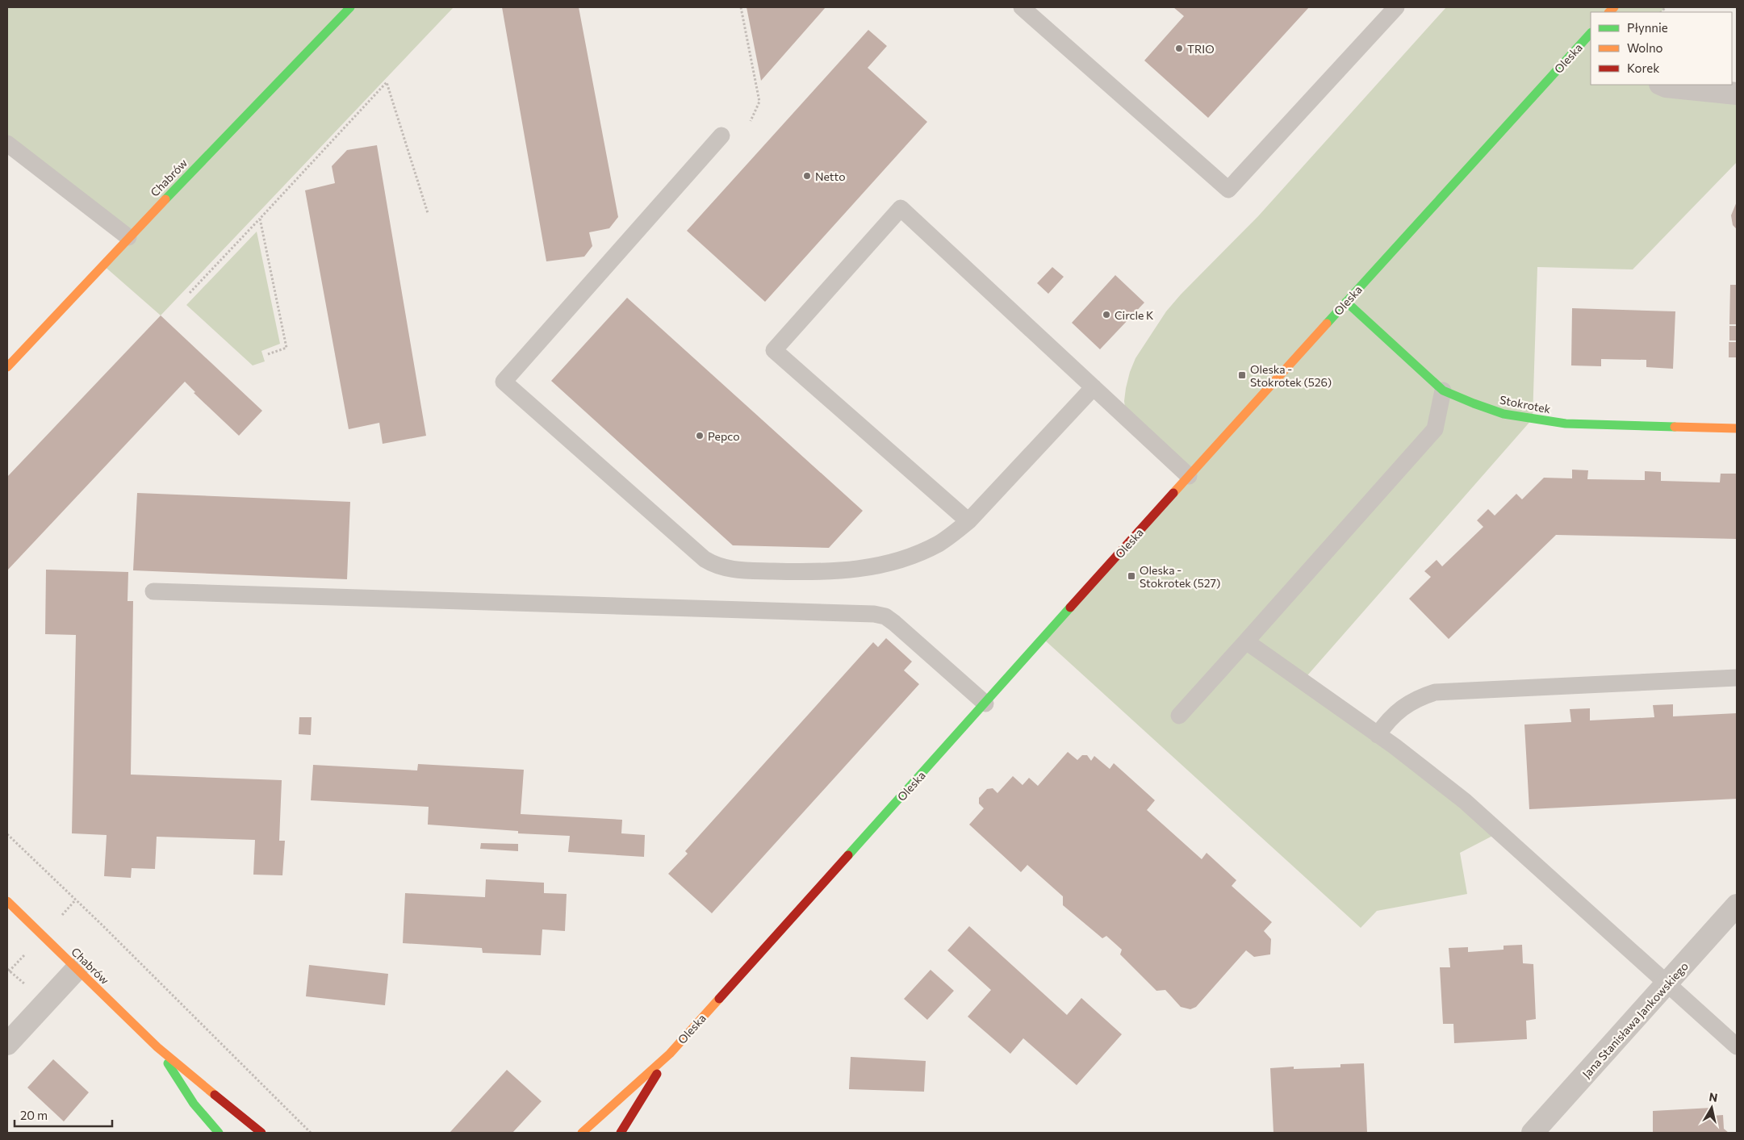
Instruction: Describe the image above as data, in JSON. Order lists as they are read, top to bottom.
{
  "streets": {
    "main road": ["Oleska", "Chabrów", "Stokrotek"],
    "street": ["Jana Stanisława Jankowskiego"]
  },
  "crossings": [
    ["Oleska", "Stokrotek"]
  ],
  "places": {
    "other": [
      "TRIO",
      "Netto",
      "Circle K",
      "Pepco"
    ],
    "transit": ["Oleska - Stokrotek (526)", "Oleska - Stokrotek (527)"]
  },
  "legend": ["Płynnie", "Wolno", "Korek"],
  "scale_bar": "20 m",
  "north": "top"
}
